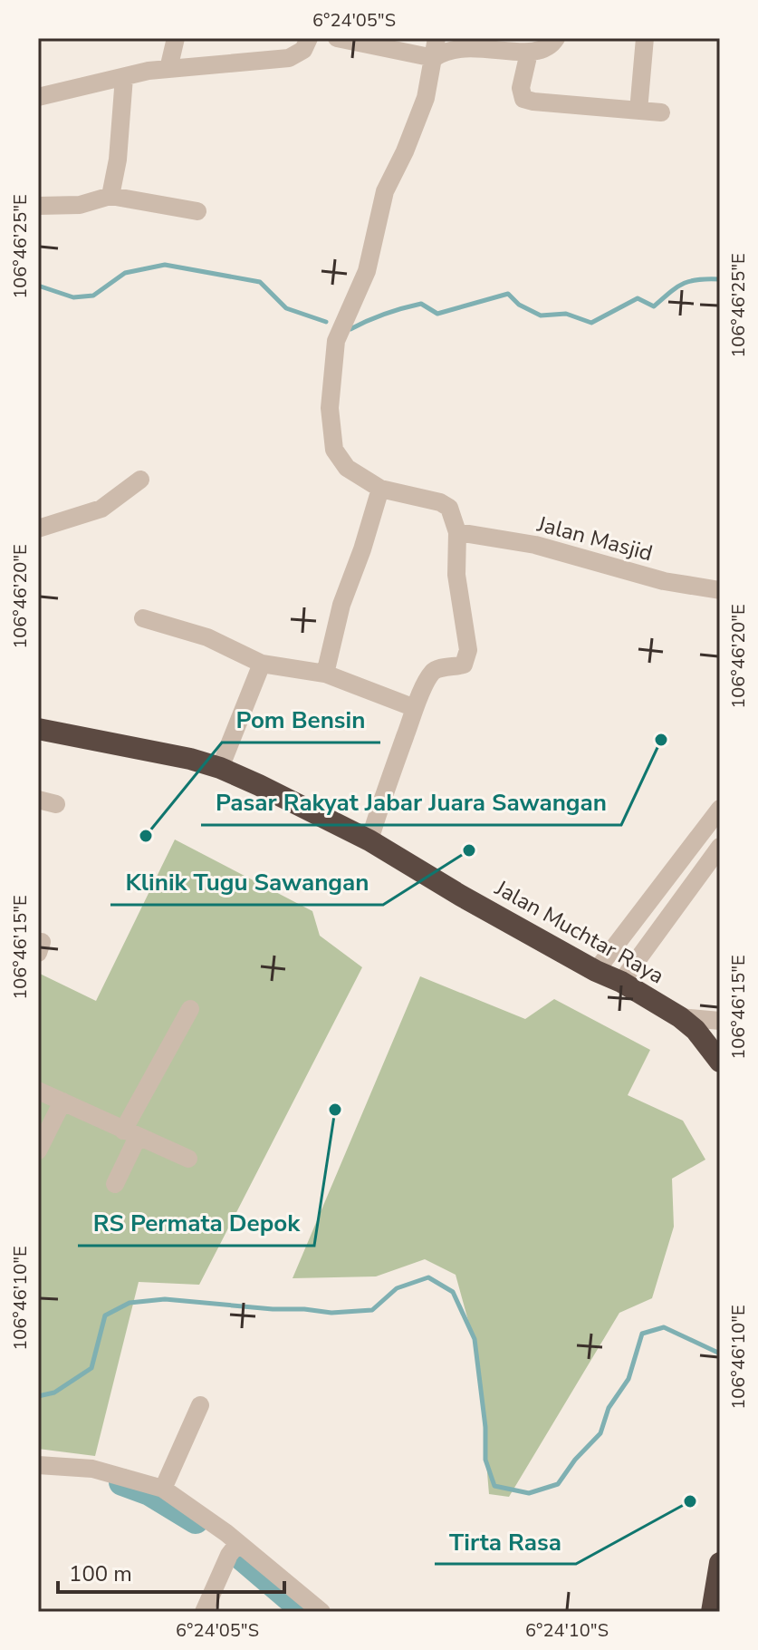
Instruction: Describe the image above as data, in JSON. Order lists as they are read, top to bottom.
{
  "streets": {
    "highway": ["Jalan Muchtar Raya"],
    "street": ["Jalan Masjid"]
  },
  "places": [
    "Pasar Rakyat Jabar Juara Sawangan",
    "Pom Bensin",
    "Klinik Tugu Sawangan",
    "RS Permata Depok",
    "Tirta Rasa"
  ],
  "scale_bar": "100 m",
  "coordinates": [
    "6°24'05\"S",
    "106°46'25\"E",
    "106°46'20\"E",
    "106°46'15\"E",
    "106°46'10\"E",
    "6°24'10\"S"
  ]
}
